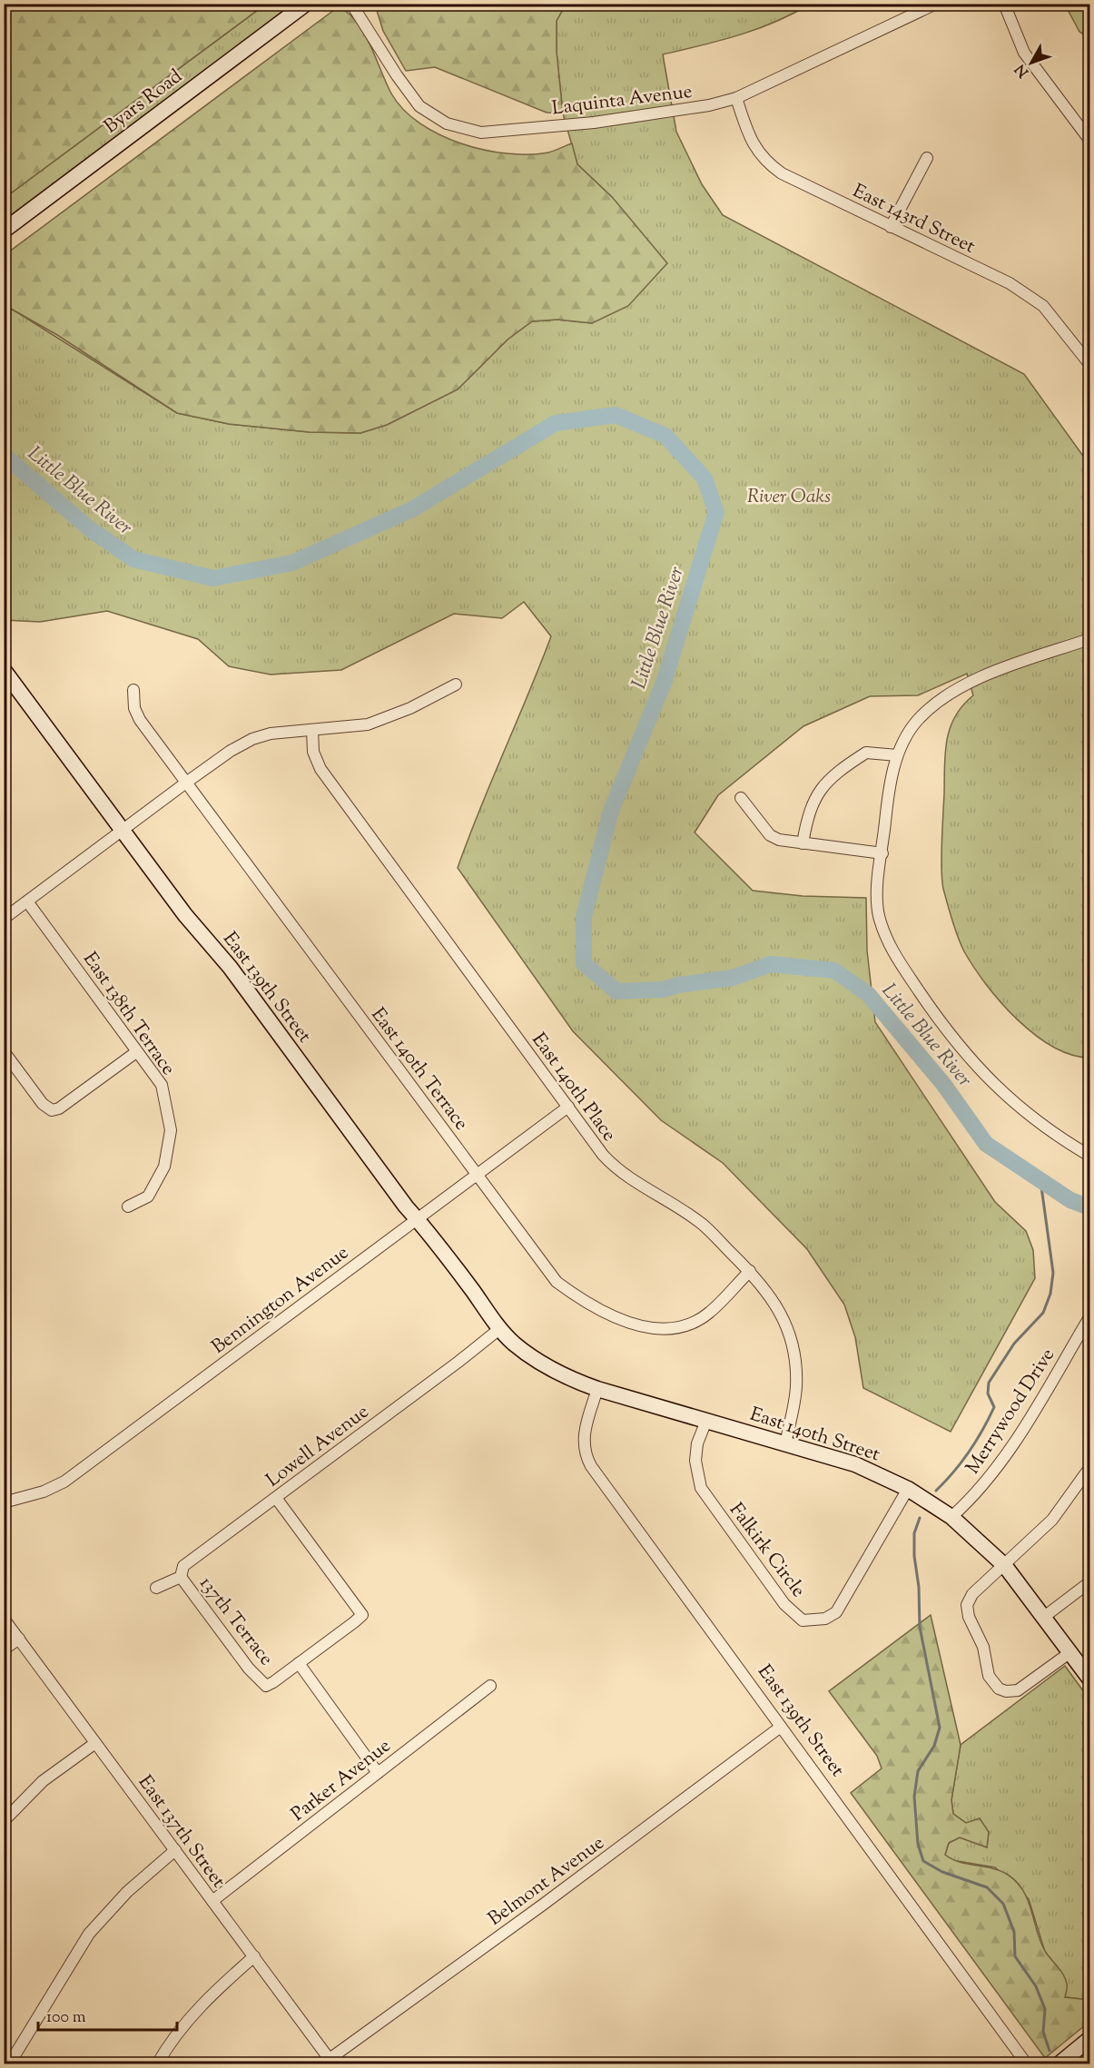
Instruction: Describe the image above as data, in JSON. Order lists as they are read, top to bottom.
{
  "streets": {
    "street": [
      "Laquinta Avenue",
      "Byars Road",
      "East 143rd Street",
      "East 139th Street",
      "East 138th Terrace",
      "East 140th Terrace",
      "East 140th Place",
      "Bennington Avenue",
      "Merrywood Drive",
      "East 140th Street",
      "Lowell Avenue",
      "Falkirk Circle",
      "137th Terrace",
      "Parker Avenue",
      "East 137th Street",
      "Belmont Avenue"
    ]
  },
  "crossings": [
    ["Laquinta Avenue", "East 143rd Street"],
    ["East 139th Street", "Bennington Avenue"],
    ["East 139th Street", "East 140th Street"],
    ["East 139th Street", "Lowell Avenue"],
    ["East 139th Street", "Belmont Avenue"],
    ["East 140th Terrace", "East 140th Place"],
    ["East 140th Terrace", "Bennington Avenue"],
    ["East 140th Place", "Bennington Avenue"],
    ["East 140th Place", "East 140th Street"],
    ["Merrywood Drive", "East 140th Street"],
    ["East 140th Street", "Lowell Avenue"],
    ["East 140th Street", "Falkirk Circle"],
    ["Lowell Avenue", "137th Terrace"],
    ["137th Terrace", "Parker Avenue"],
    ["Parker Avenue", "East 137th Street"],
    ["East 137th Street", "Belmont Avenue"]
  ],
  "water": ["Little Blue River"],
  "parks": ["River Oaks"],
  "scale_bar": "100 m",
  "north": "bottom left"
}
